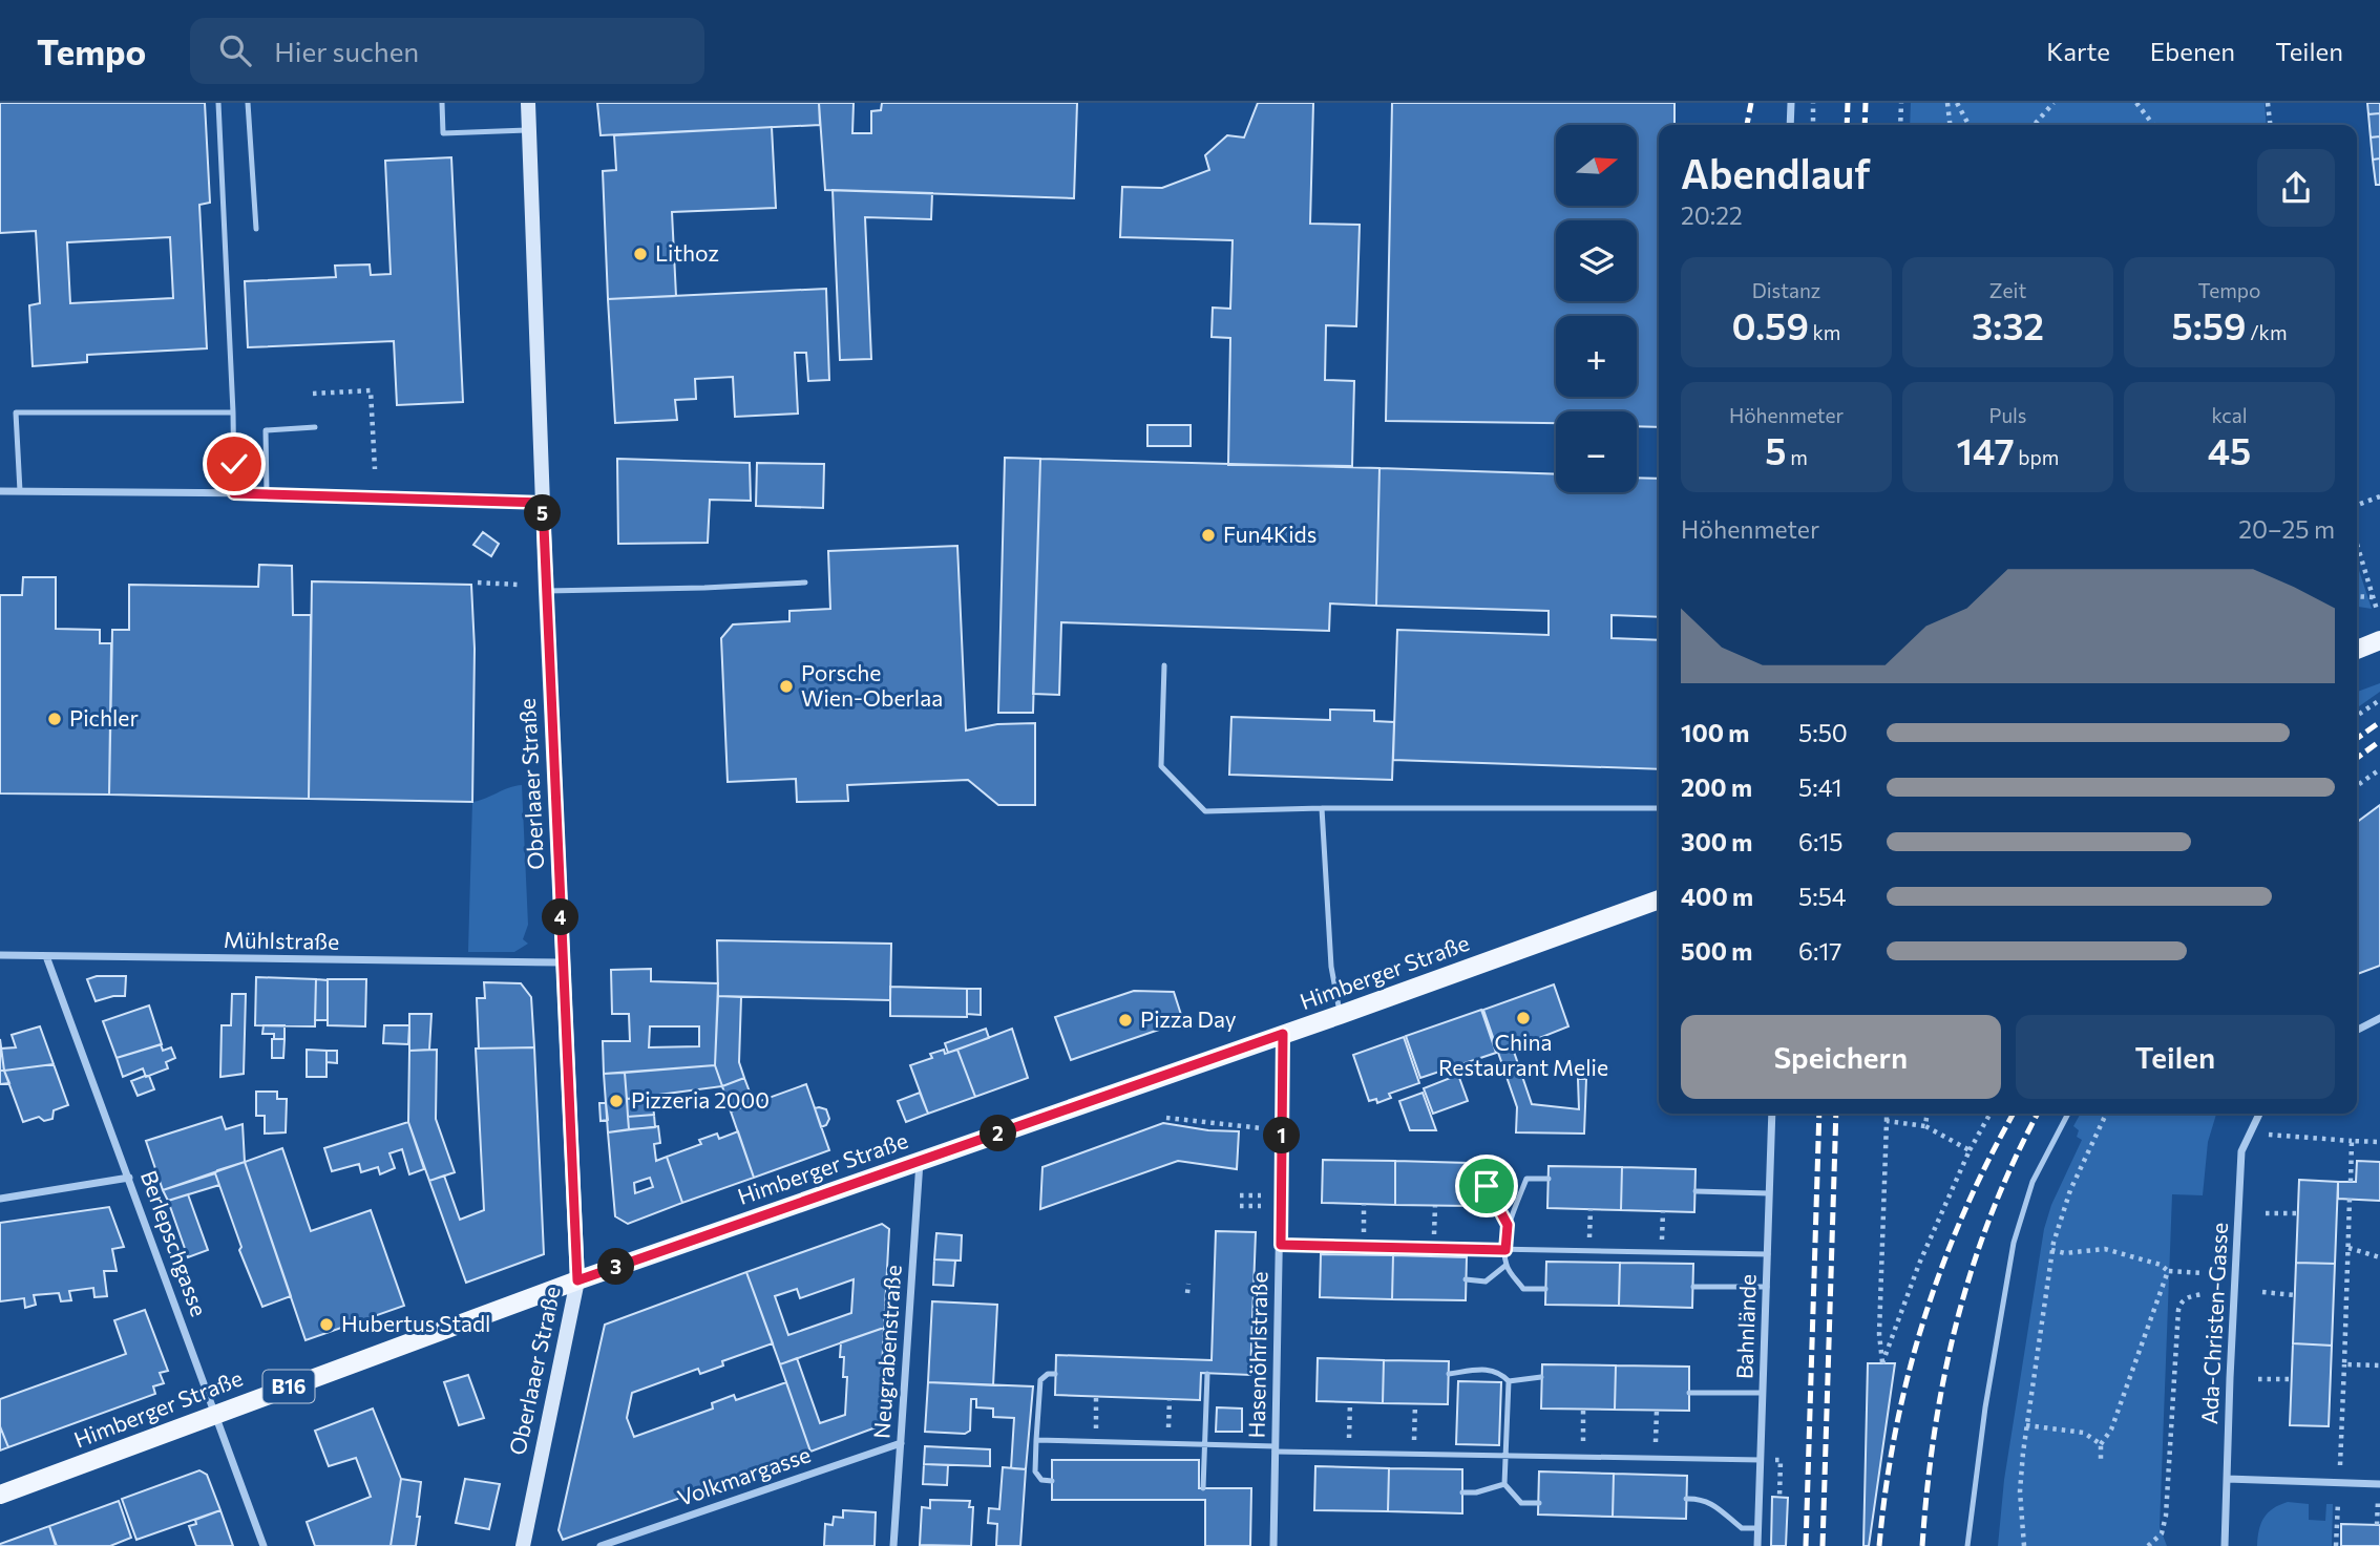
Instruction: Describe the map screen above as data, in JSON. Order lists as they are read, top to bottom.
{
  "streets": {
    "main road": ["Oberlaaer Straße", "Himberger Straße", "B16"],
    "street": [
      "Mühlstraße",
      "Berlepschgasse",
      "Ada-Christen-Gasse",
      "Bahnlände",
      "Neugrabenstraße",
      "Hasenöhrlstraße",
      "Volkmargasse"
    ]
  },
  "crossings": [
    ["Oberlaaer Straße", "Mühlstraße"],
    ["Oberlaaer Straße", "Himberger Straße"],
    ["Mühlstraße", "Berlepschgasse"],
    ["Himberger Straße", "Berlepschgasse"],
    ["Himberger Straße", "Neugrabenstraße"],
    ["Himberger Straße", "Hasenöhrlstraße"],
    ["Neugrabenstraße", "Volkmargasse"]
  ],
  "places": [
    "Lithoz",
    "Fun4Kids",
    "Porsche Wien-Oberlaa",
    "Pichler",
    "China Restaurant Melie",
    "Pizza Day",
    "Pizzeria 2000",
    "Hubertus Stadl"
  ],
  "north": "right",
  "page": {
    "header": "Tempo",
    "search": "Hier suchen",
    "nav": ["Karte", "Ebenen", "Teilen"],
    "map_buttons": ["+", "−"],
    "heading": ["Abendlauf", "20:22"],
    "stats": [
      ["Distanz", "0.59 km"],
      ["Zeit", "3:32"],
      ["Tempo", "5:59 /km"],
      ["Höhenmeter", "5 m"],
      ["Puls", "147 bpm"],
      ["kcal", "45"]
    ],
    "pins": [
      "5",
      "4",
      "2",
      "1",
      "3"
    ],
    "chart": ["Höhenmeter", "20–25 m"],
    "list": [
      {
        "name": "100 m",
        "note": "5:50"
      },
      {
        "name": "200 m",
        "note": "5:41"
      },
      {
        "name": "300 m",
        "note": "6:15"
      },
      {
        "name": "400 m",
        "note": "5:54"
      },
      {
        "name": "500 m",
        "note": "6:17"
      }
    ],
    "buttons": ["Speichern", "Teilen"]
  }
}
